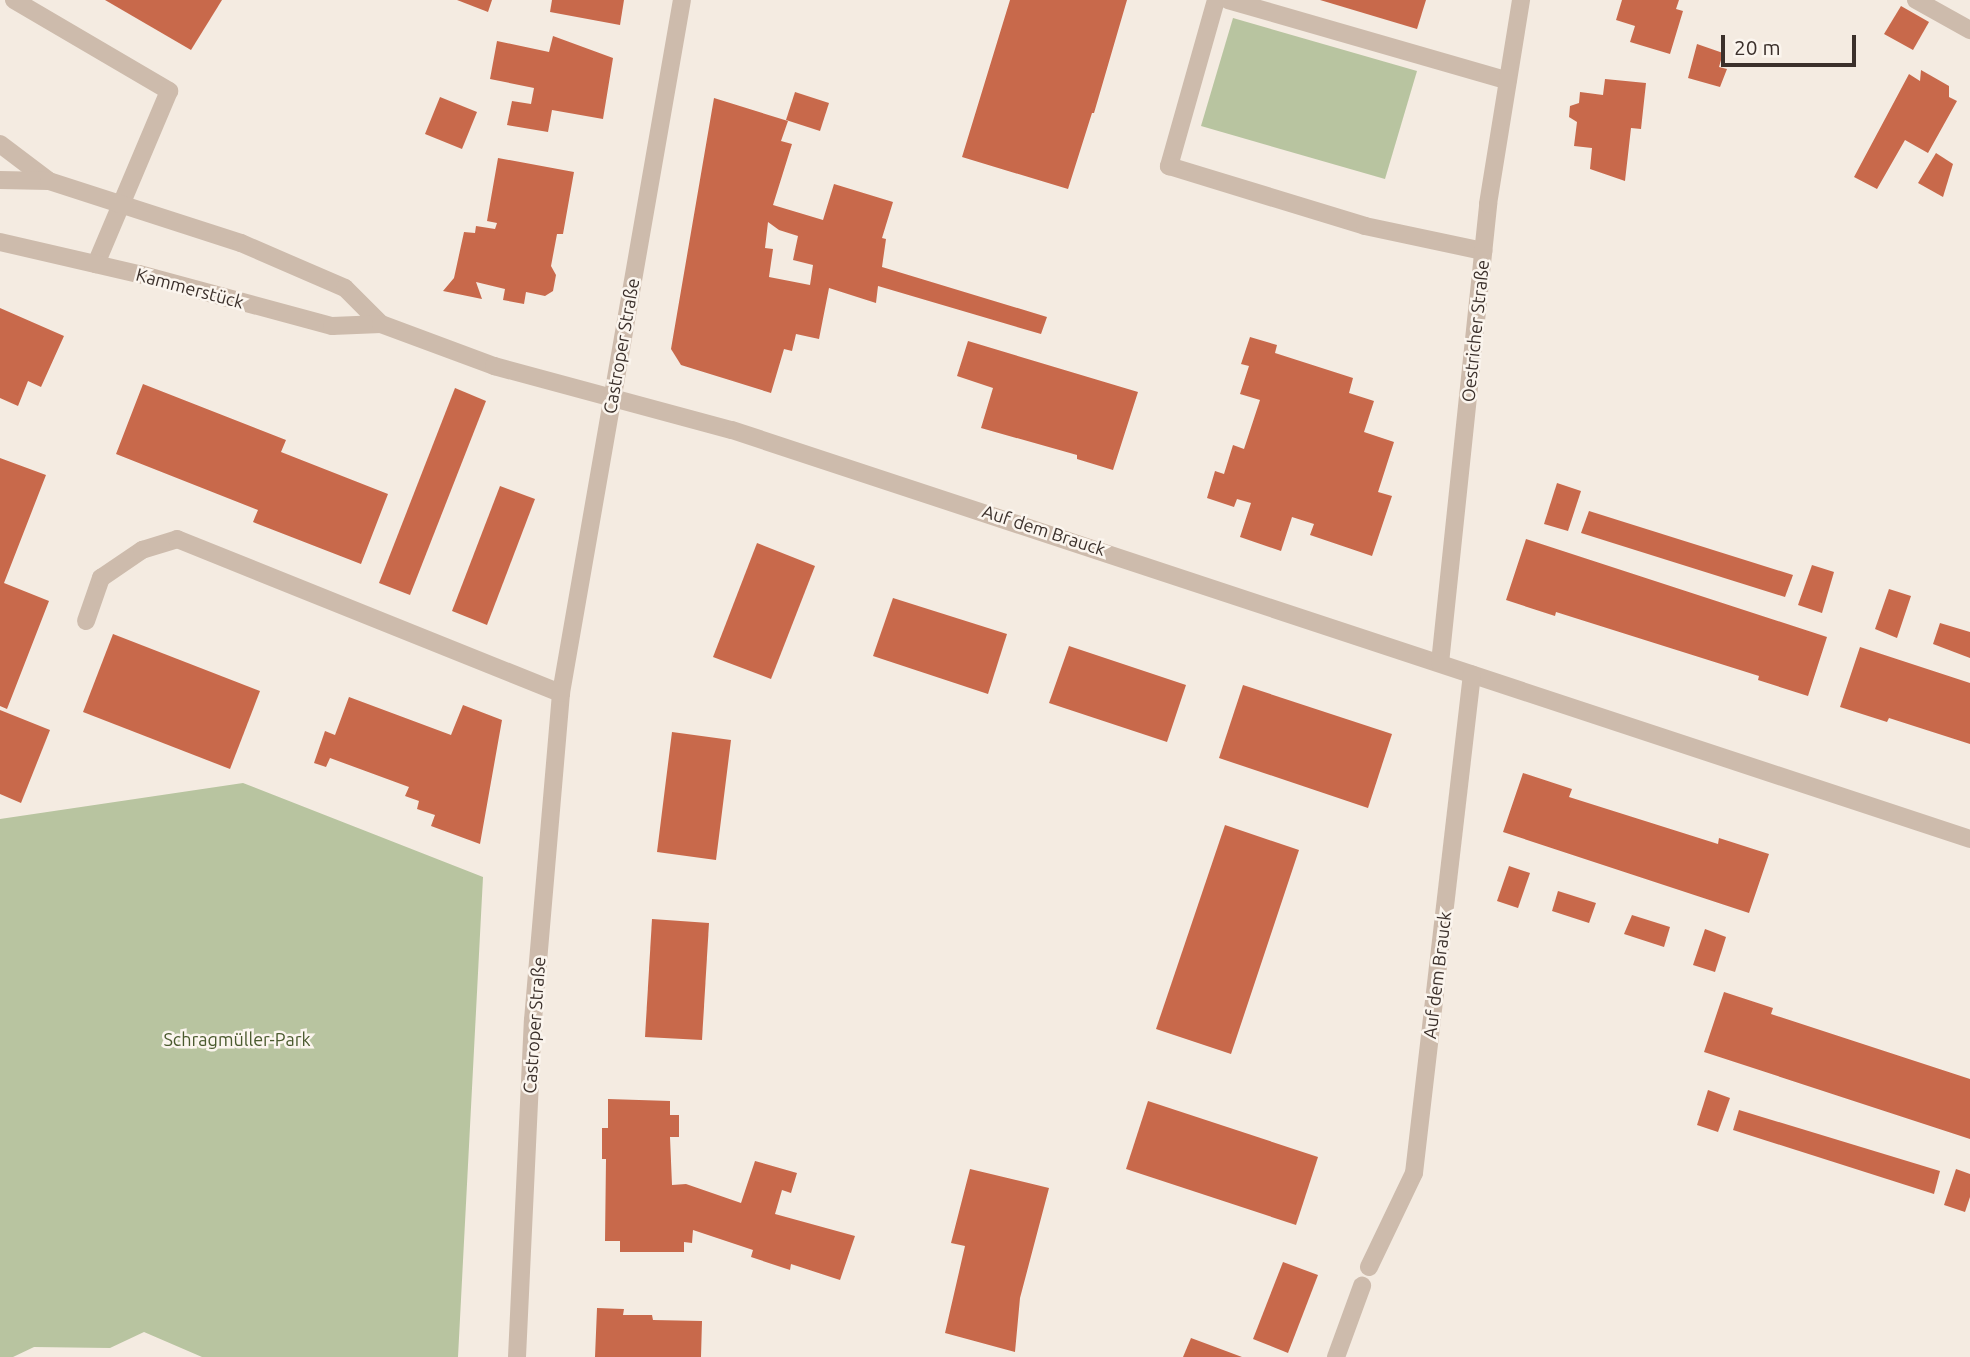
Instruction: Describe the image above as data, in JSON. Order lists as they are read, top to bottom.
{
  "streets": {
    "street": [
      "Kammerstück",
      "Oestricher Straße",
      "Castroper Straße",
      "Auf dem Brauck"
    ]
  },
  "crossings": [
    ["Kammerstück", "Castroper Straße"],
    ["Kammerstück", "Auf dem Brauck"],
    ["Oestricher Straße", "Auf dem Brauck"],
    ["Castroper Straße", "Auf dem Brauck"]
  ],
  "parks": ["Schragmüller-Park"],
  "scale_bar": "20 m"
}
